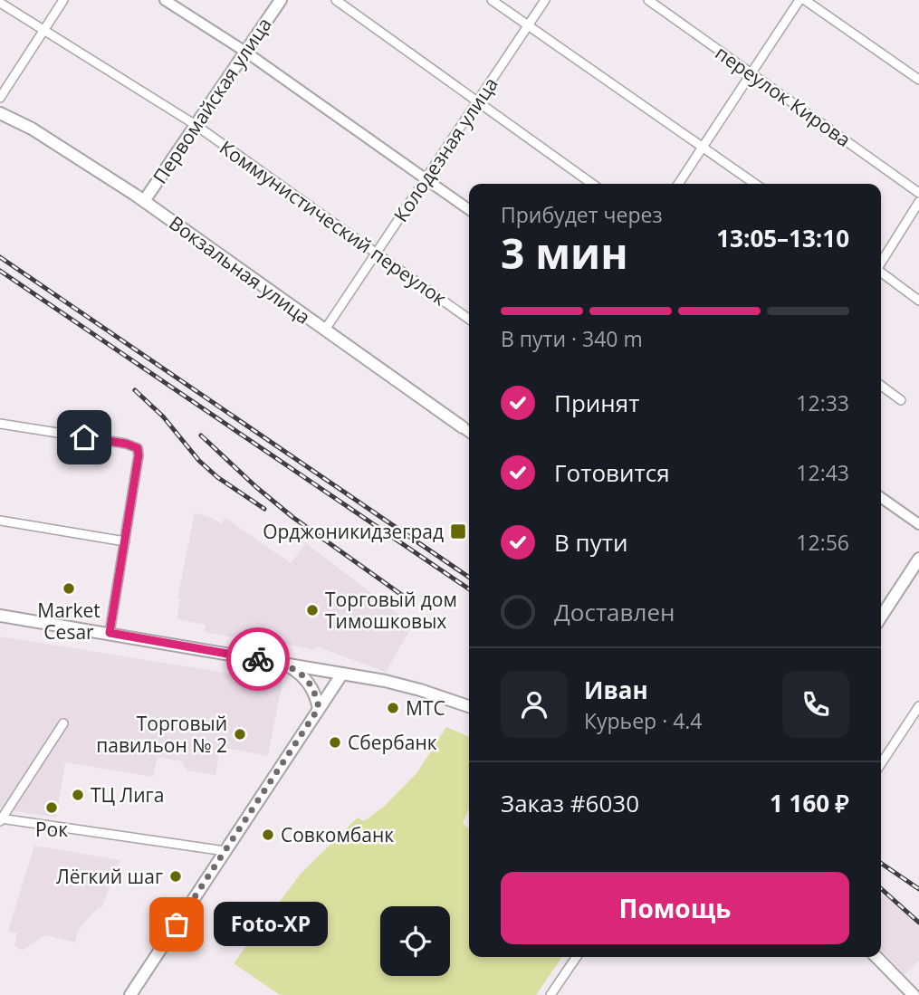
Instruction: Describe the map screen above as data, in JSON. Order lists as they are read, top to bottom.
{
  "streets": {
    "main road": ["Первомайская улица", "Вокзальная улица"],
    "street": ["переулок Кирова", "Колодезная улица", "Коммунистический переулок"]
  },
  "crossings": [
    ["Первомайская улица", "Коммунистический переулок"],
    ["Первомайская улица", "Вокзальная улица"],
    ["Колодезная улица", "Коммунистический переулок"],
    ["Колодезная улица", "Вокзальная улица"]
  ],
  "places": {
    "transit": ["Орджоникидзеград"],
    "other": [
      "Market Cesar",
      "Торговый дом Тимошковых",
      "МТС",
      "Торговый павильон № 2",
      "Сбербанк",
      "ТЦ Лига",
      "Рок",
      "Совкомбанк",
      "Лёгкий шаг",
      "Foto-XP"
    ]
  },
  "page": {
    "heading": ["3 мин", "Прибудет через", "13:05–13:10"],
    "panel": [
      "Иван",
      "Курьер · 4.4",
      "Заказ #6030",
      "1 160 ₽"
    ],
    "bar": "В пути · 340 m",
    "list": [
      ["Принят", "12:33"],
      ["Готовится", "12:43"],
      ["В пути", "12:56"],
      "Доставлен"
    ],
    "buttons": "Помощь",
    "bubble": "Foto-XP"
  }
}
